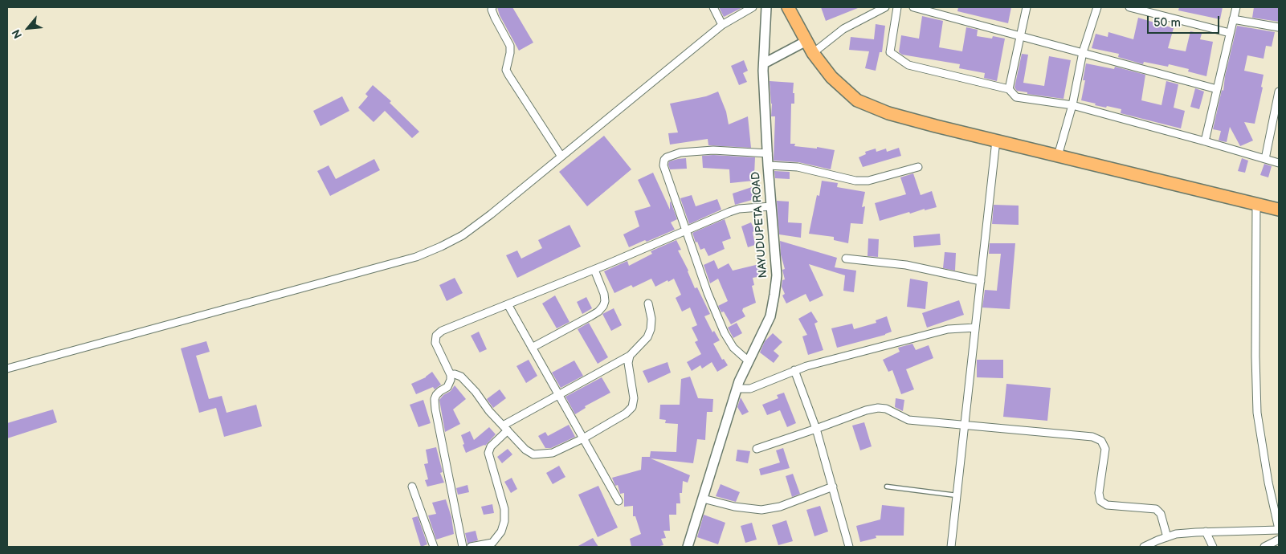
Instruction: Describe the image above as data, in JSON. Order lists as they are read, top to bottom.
{
  "streets": {
    "street": ["NAYUDUPETA ROAD"]
  },
  "scale_bar": "50 m",
  "north": "bottom left"
}
